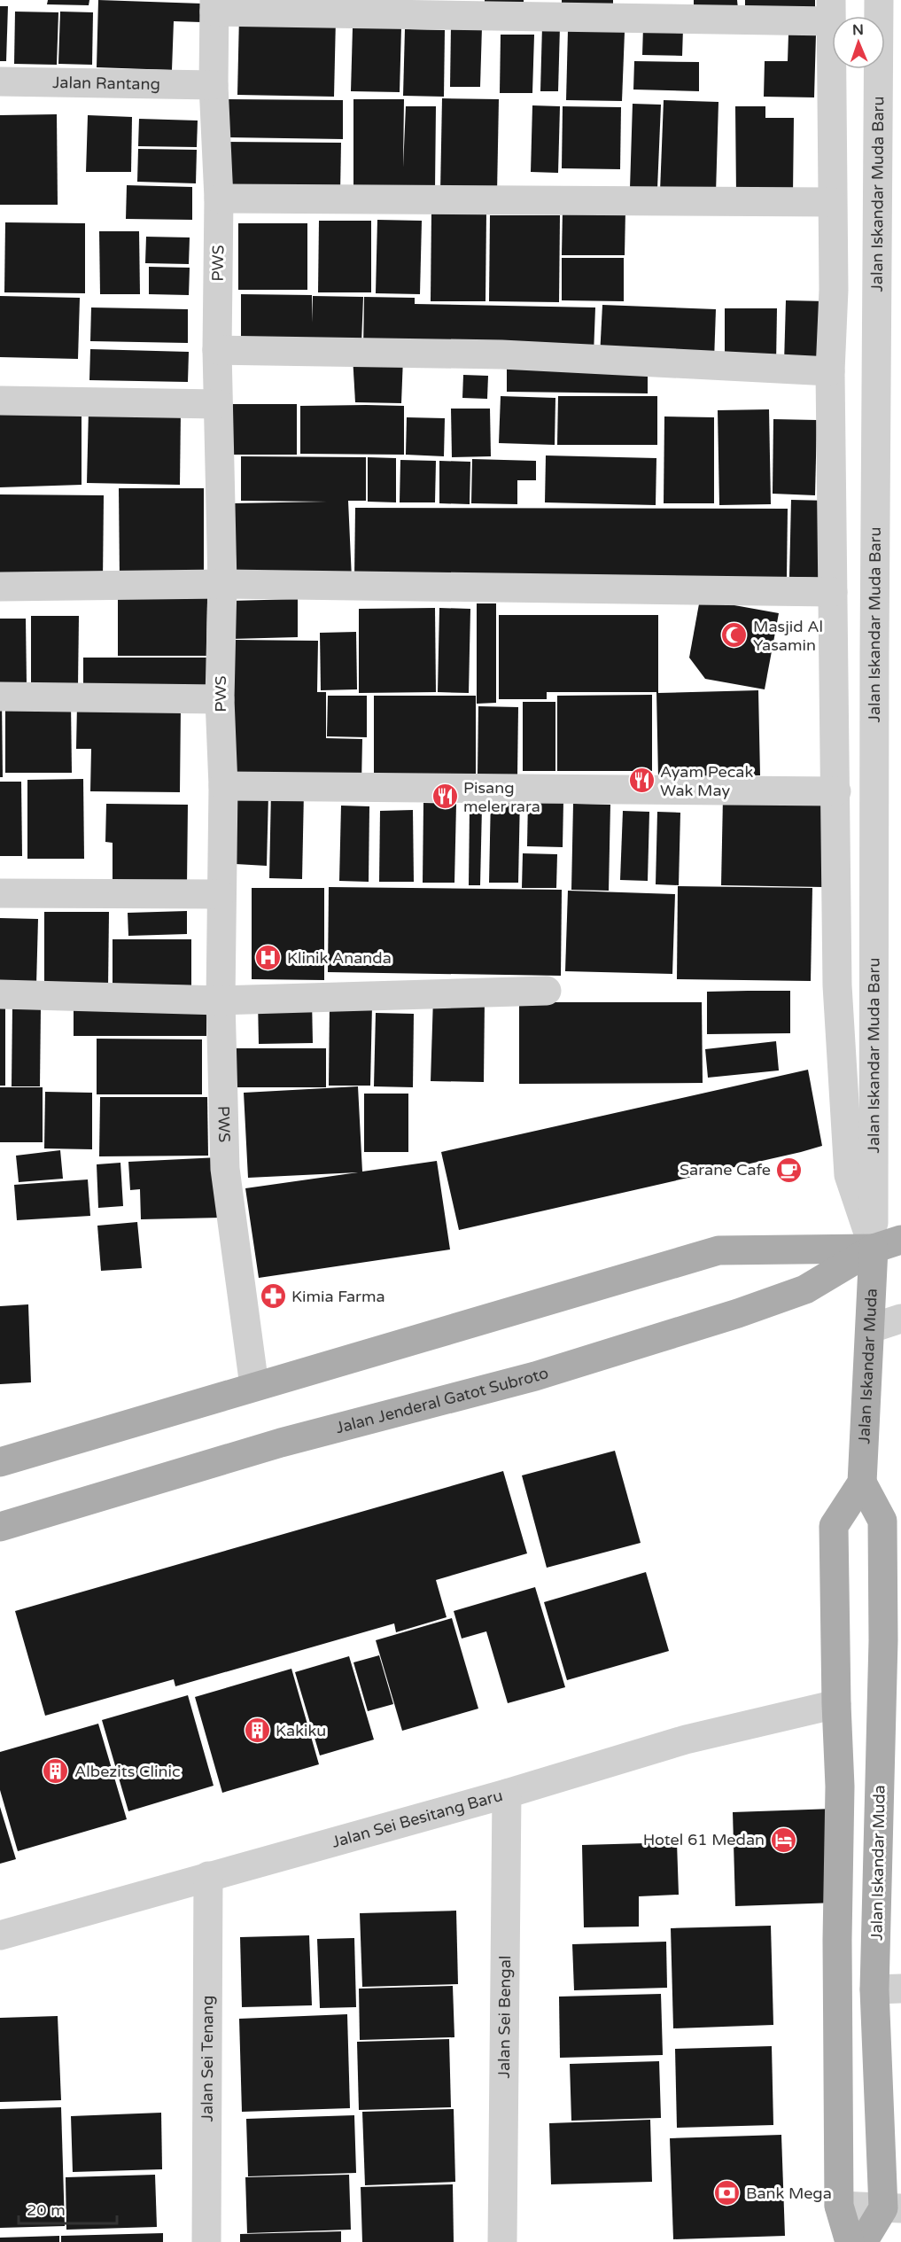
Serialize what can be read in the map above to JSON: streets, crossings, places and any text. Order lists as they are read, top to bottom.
{
  "streets": {
    "main road": ["Jalan Iskandar Muda", "Jalan Jenderal Gatot Subroto"],
    "street": [
      "Jalan Rantang",
      "Jalan Iskandar Muda Baru",
      "PWS",
      "Jalan Sei Besitang Baru",
      "Jalan Sei Bengal",
      "Jalan Sei Tenang"
    ]
  },
  "crossings": [
    ["Jalan Rantang", "PWS"],
    ["Jalan Iskandar Muda Baru", "Jalan Iskandar Muda"],
    ["Jalan Iskandar Muda Baru", "Jalan Jenderal Gatot Subroto"],
    ["PWS", "Jalan Jenderal Gatot Subroto"],
    ["Jalan Iskandar Muda", "Jalan Jenderal Gatot Subroto"],
    ["Jalan Iskandar Muda", "Jalan Sei Besitang Baru"],
    ["Jalan Sei Besitang Baru", "Jalan Sei Bengal"],
    ["Jalan Sei Besitang Baru", "Jalan Sei Tenang"]
  ],
  "places": {
    "mosque": ["Masjid Al Yasamin"],
    "restaurant": ["Ayam Pecak Wak May", "Pisang meler rara"],
    "hospital": ["Klinik Ananda"],
    "cafe": ["Sarane Cafe"],
    "pharmacy": ["Kimia Farma"],
    "building": ["Kakiku", "Albezits Clinic"],
    "hotel": ["Hotel 61 Medan"],
    "bank": ["Bank Mega"]
  },
  "scale_bar": "20 m",
  "north": "top"
}
